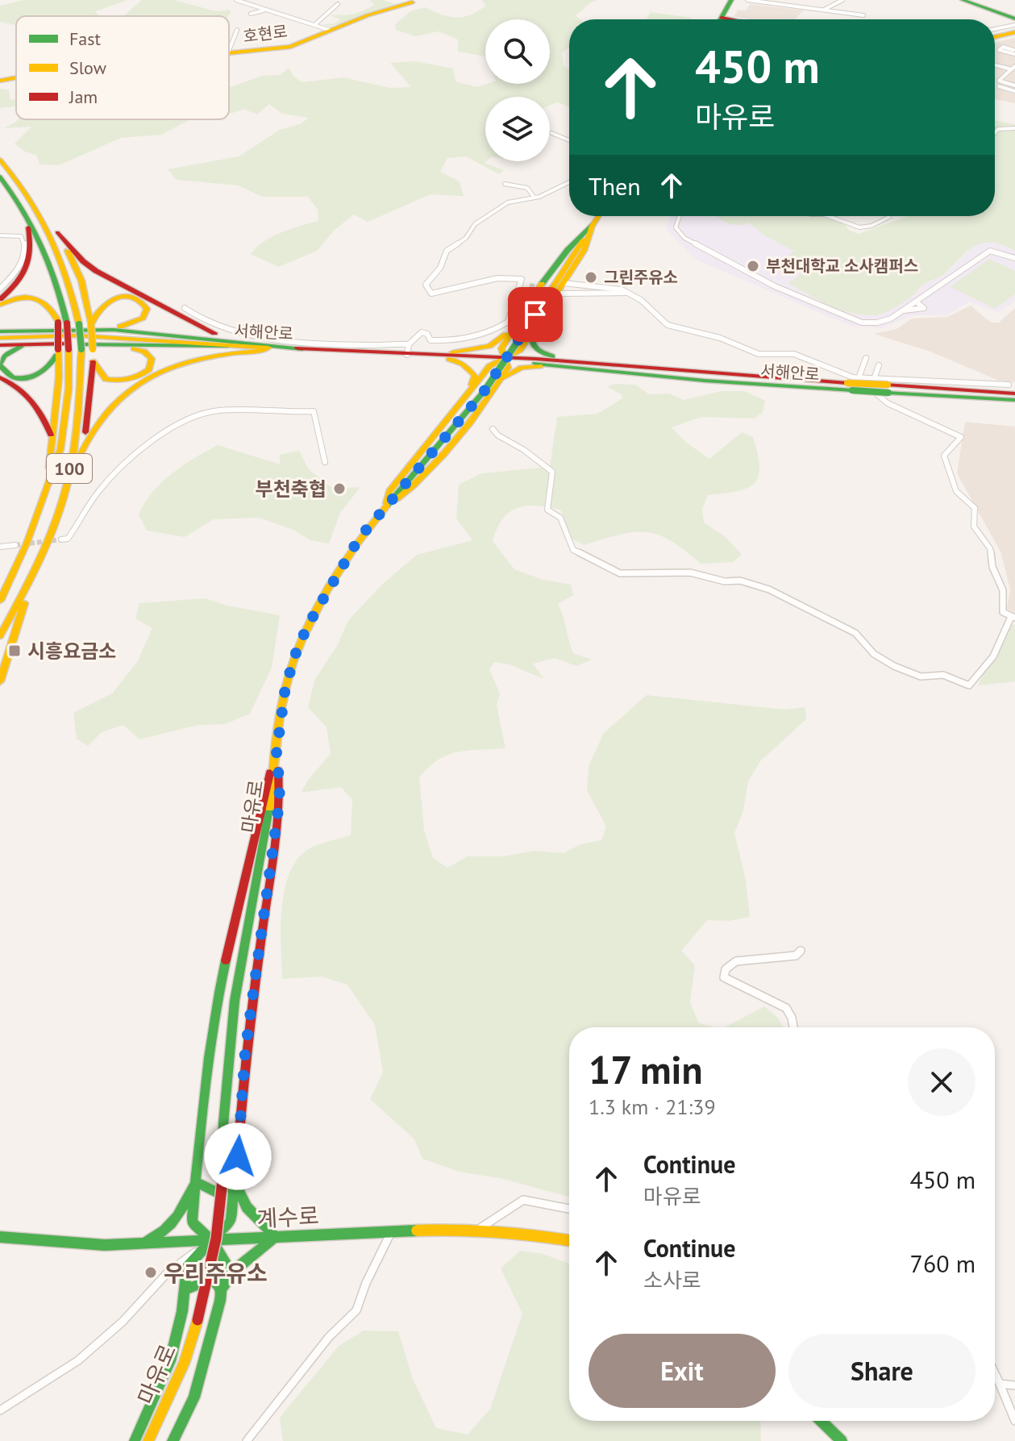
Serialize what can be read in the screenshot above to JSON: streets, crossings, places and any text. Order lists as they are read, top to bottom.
{
  "streets": {
    "main road": [
      "호현로",
      "서해안로",
      "100",
      "마유로",
      "계수로"
    ]
  },
  "crossings": [
    ["서해안로", "마유로"]
  ],
  "places": {
    "other": [
      "부천대학교 소사캠퍼스",
      "그린주유소",
      "부천축협",
      "우리주유소"
    ],
    "transit": ["시흥요금소"]
  },
  "legend": ["Fast", "Slow", "Jam"],
  "page": {
    "turn": ["450 m", "마유로"],
    "then": "Then",
    "heading": ["17 min", "1.3 km · 21:39"],
    "list": [
      {
        "name": "Continue",
        "note": "마유로",
        "value": "450 m"
      },
      {
        "name": "Continue",
        "note": "소사로",
        "value": "760 m"
      }
    ],
    "buttons": ["Exit", "Share"]
  }
}
